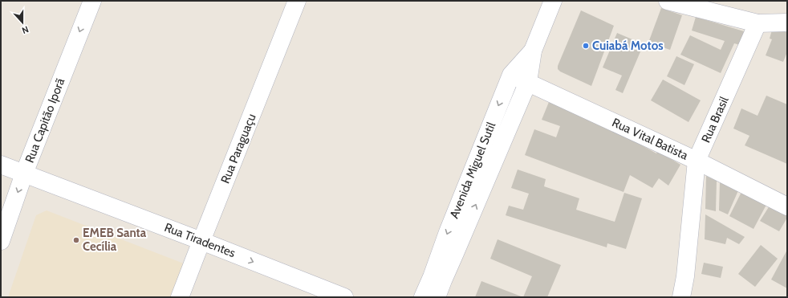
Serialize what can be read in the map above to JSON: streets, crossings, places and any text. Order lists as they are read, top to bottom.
{
  "streets": {
    "street": [
      "Rua Brasil",
      "Rua Capitão Iporã",
      "Rua Vital Batista",
      "Rua Paraguaçu",
      "Avenida Miguel Sutil",
      "Rua Tiradentes"
    ]
  },
  "crossings": [
    ["Rua Brasil", "Rua Vital Batista"],
    ["Rua Capitão Iporã", "Rua Tiradentes"],
    ["Rua Vital Batista", "Avenida Miguel Sutil"],
    ["Rua Paraguaçu", "Rua Tiradentes"]
  ],
  "one_way": ["Rua Capitão Iporã", "Rua Tiradentes"],
  "places": ["Cuiabá Motos", "EMEB Santa Cecília"],
  "north": "bottom"
}
